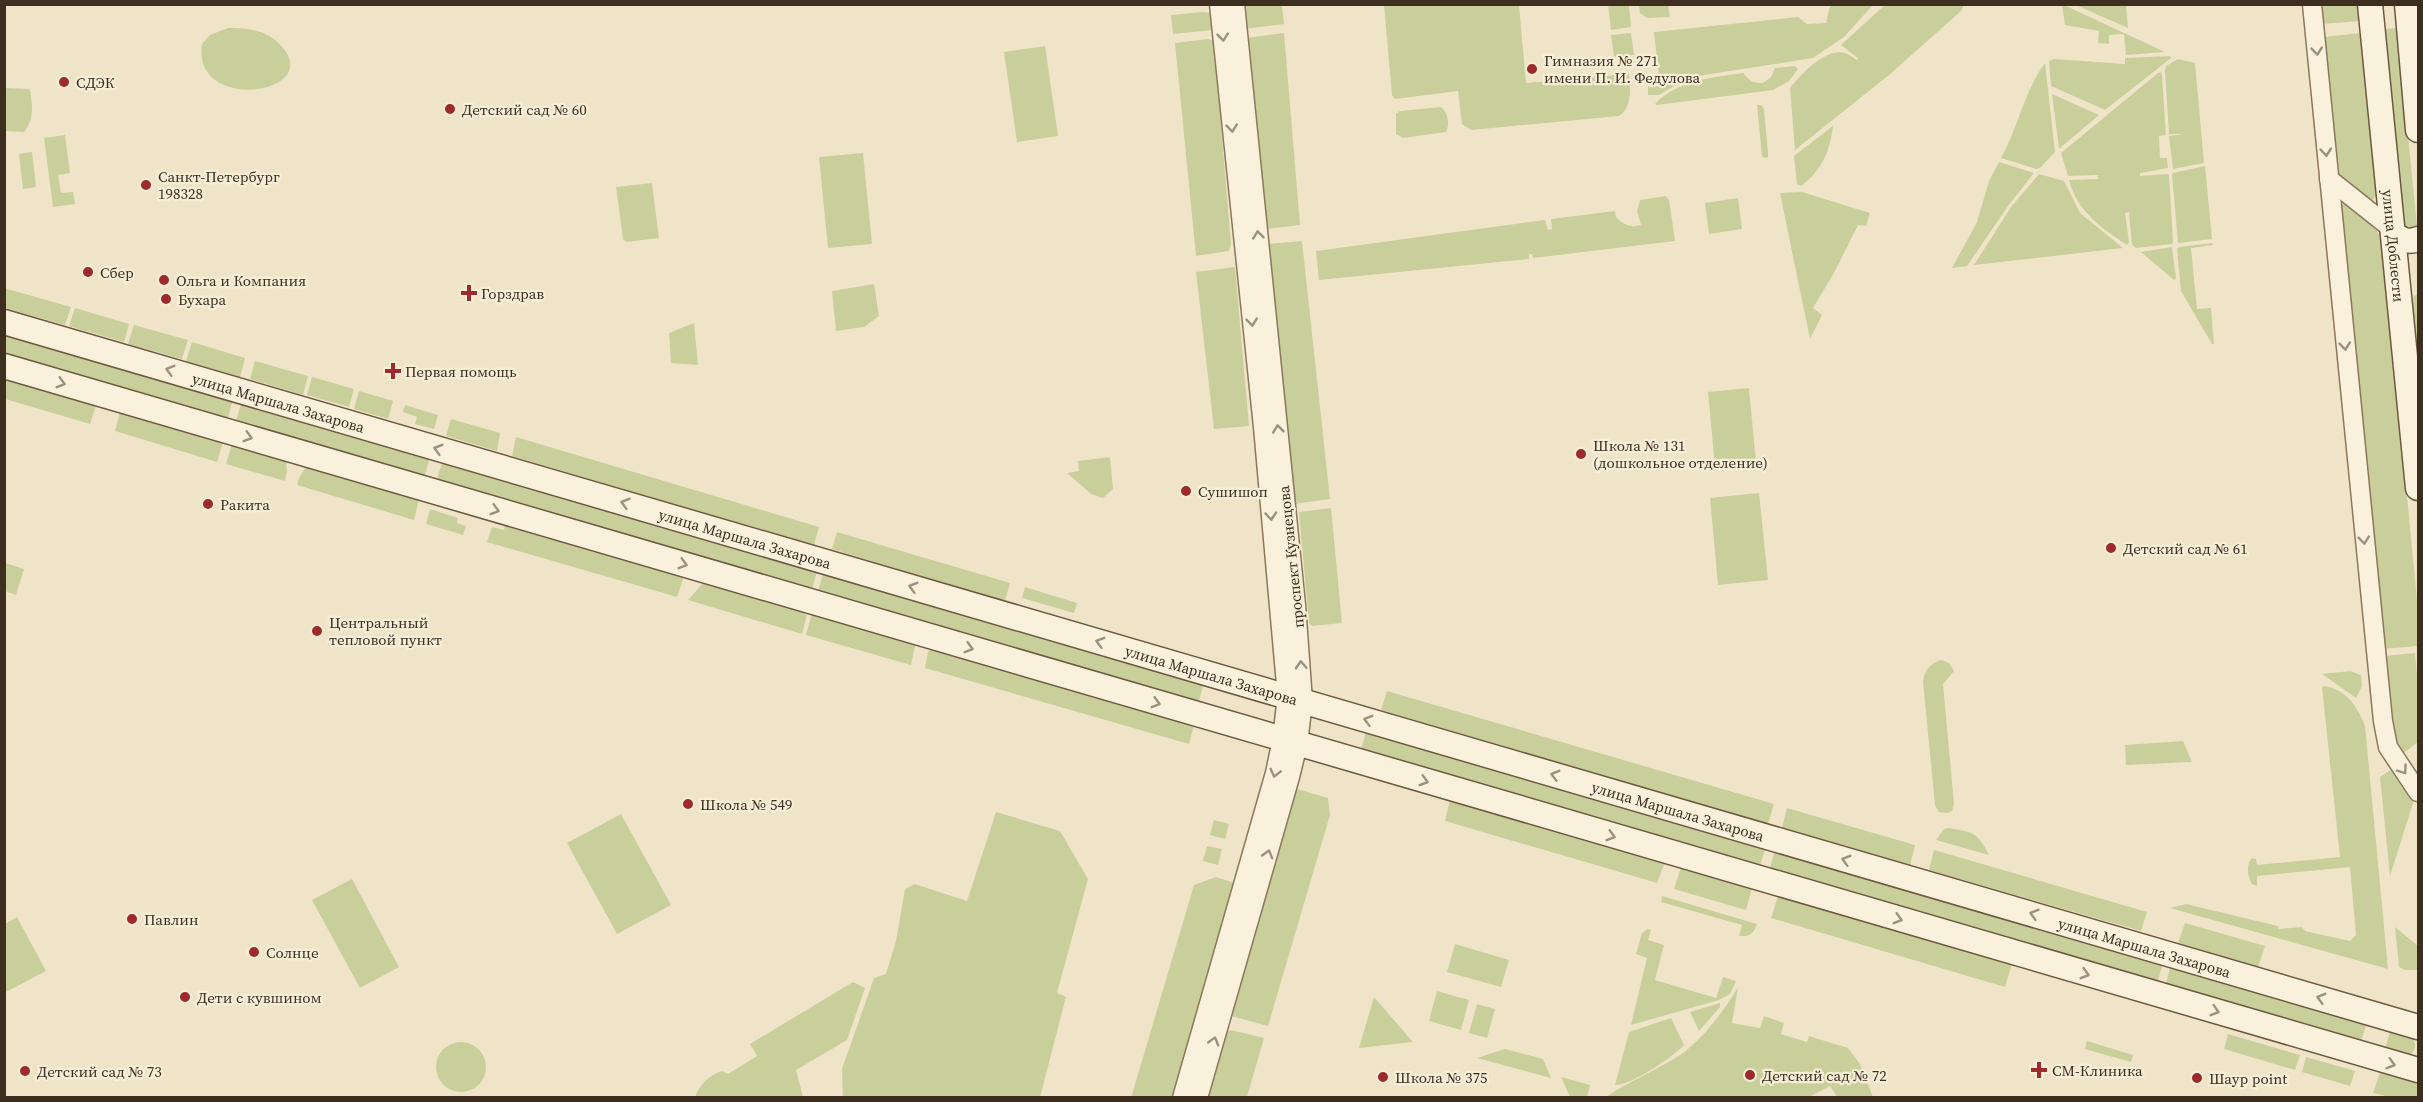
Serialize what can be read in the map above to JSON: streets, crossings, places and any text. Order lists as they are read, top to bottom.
{
  "streets": {
    "street": ["улица Доблести", "улица Маршала Захарова", "проспект Кузнецова"]
  },
  "crossings": [
    ["улица Маршала Захарова", "проспект Кузнецова"]
  ],
  "places": {
    "other": [
      "Гимназия № 271 имени П. И. Федулова",
      "СДЭК",
      "Детский сад № 60",
      "Санкт-Петербург 198328",
      "Сбер",
      "Ольга и Компания",
      "Бухара",
      "Школа № 131 (дошкольное отделение)",
      "Сушишоп",
      "Ракита",
      "Детский сад № 61",
      "Центральный тепловой пункт",
      "Школа № 549",
      "Павлин",
      "Солнце",
      "Дети с кувшином",
      "Детский сад № 73",
      "Детский сад № 72",
      "Школа № 375",
      "Шаур point"
    ],
    "health": ["Горздрав", "Первая помощь", "СМ-Клиника"]
  }
}
